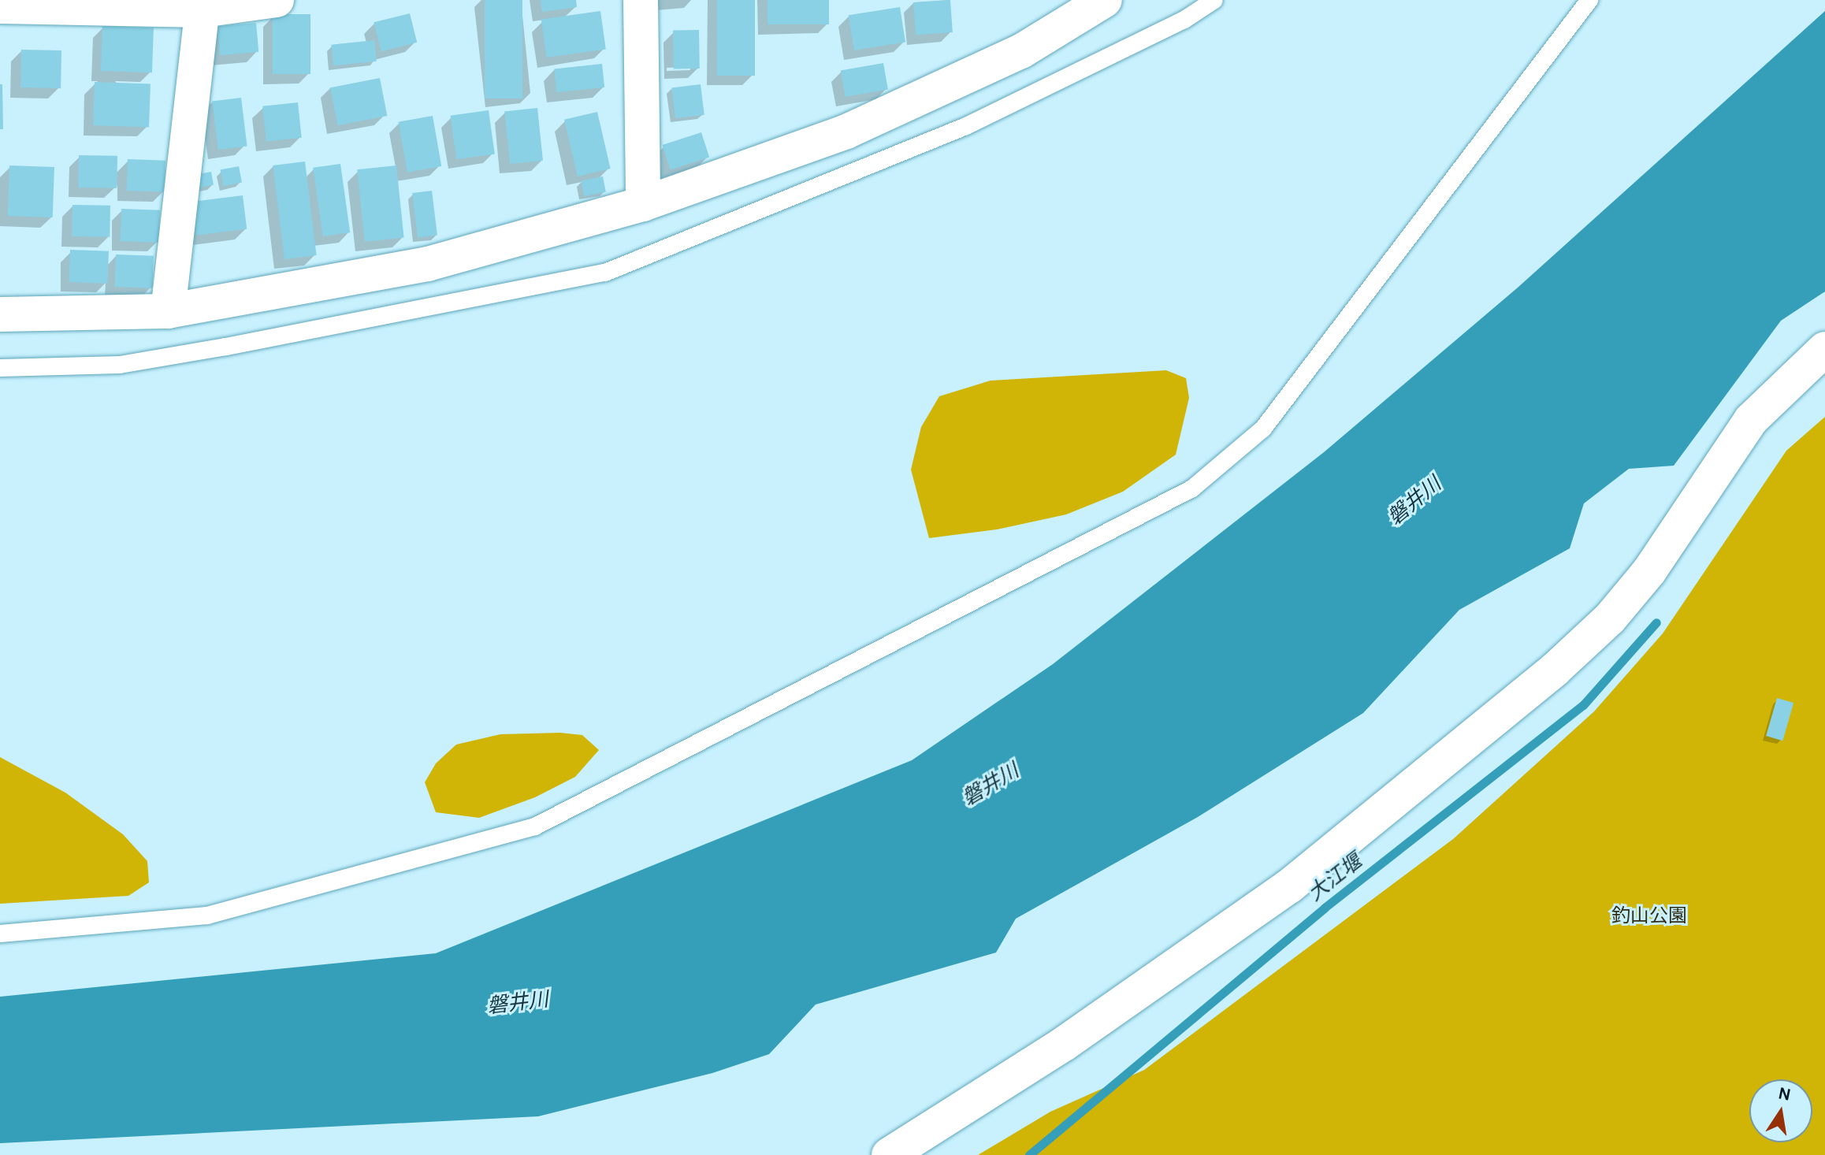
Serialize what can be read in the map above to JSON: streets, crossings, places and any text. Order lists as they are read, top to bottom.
{
  "water": ["磐井川", "大江堰"],
  "parks": ["釣山公園"],
  "north": "top"
}
